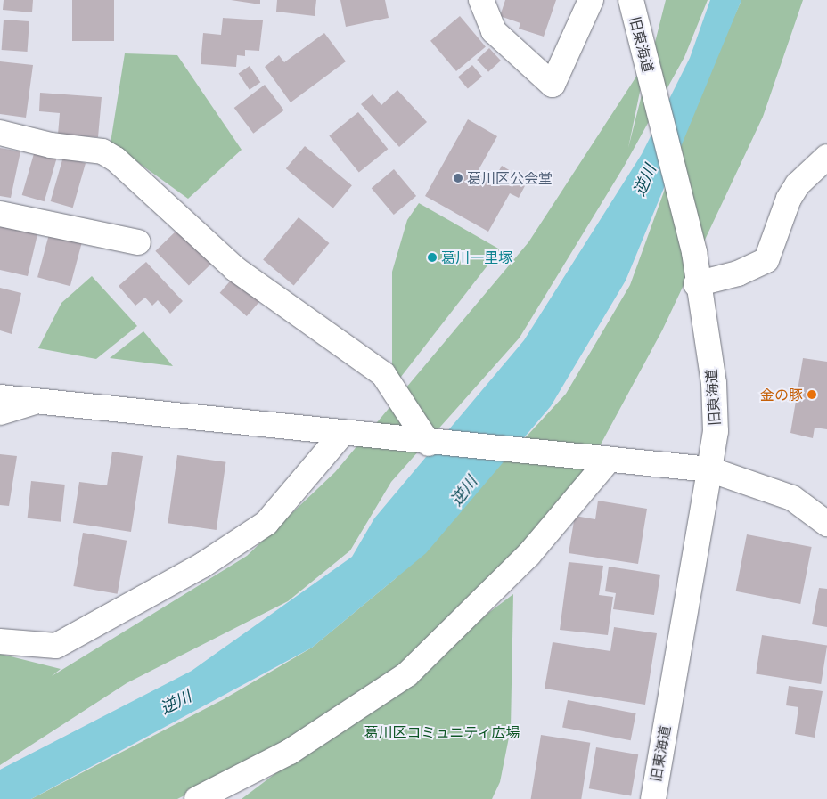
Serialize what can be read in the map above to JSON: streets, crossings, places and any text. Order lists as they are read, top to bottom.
{
  "streets": {
    "street": ["旧東海道"]
  },
  "water": ["逆川"],
  "parks": ["葛川区コミュニティ広場"],
  "places": ["葛川区公会堂", "葛川一里塚", "金の豚"]
}
